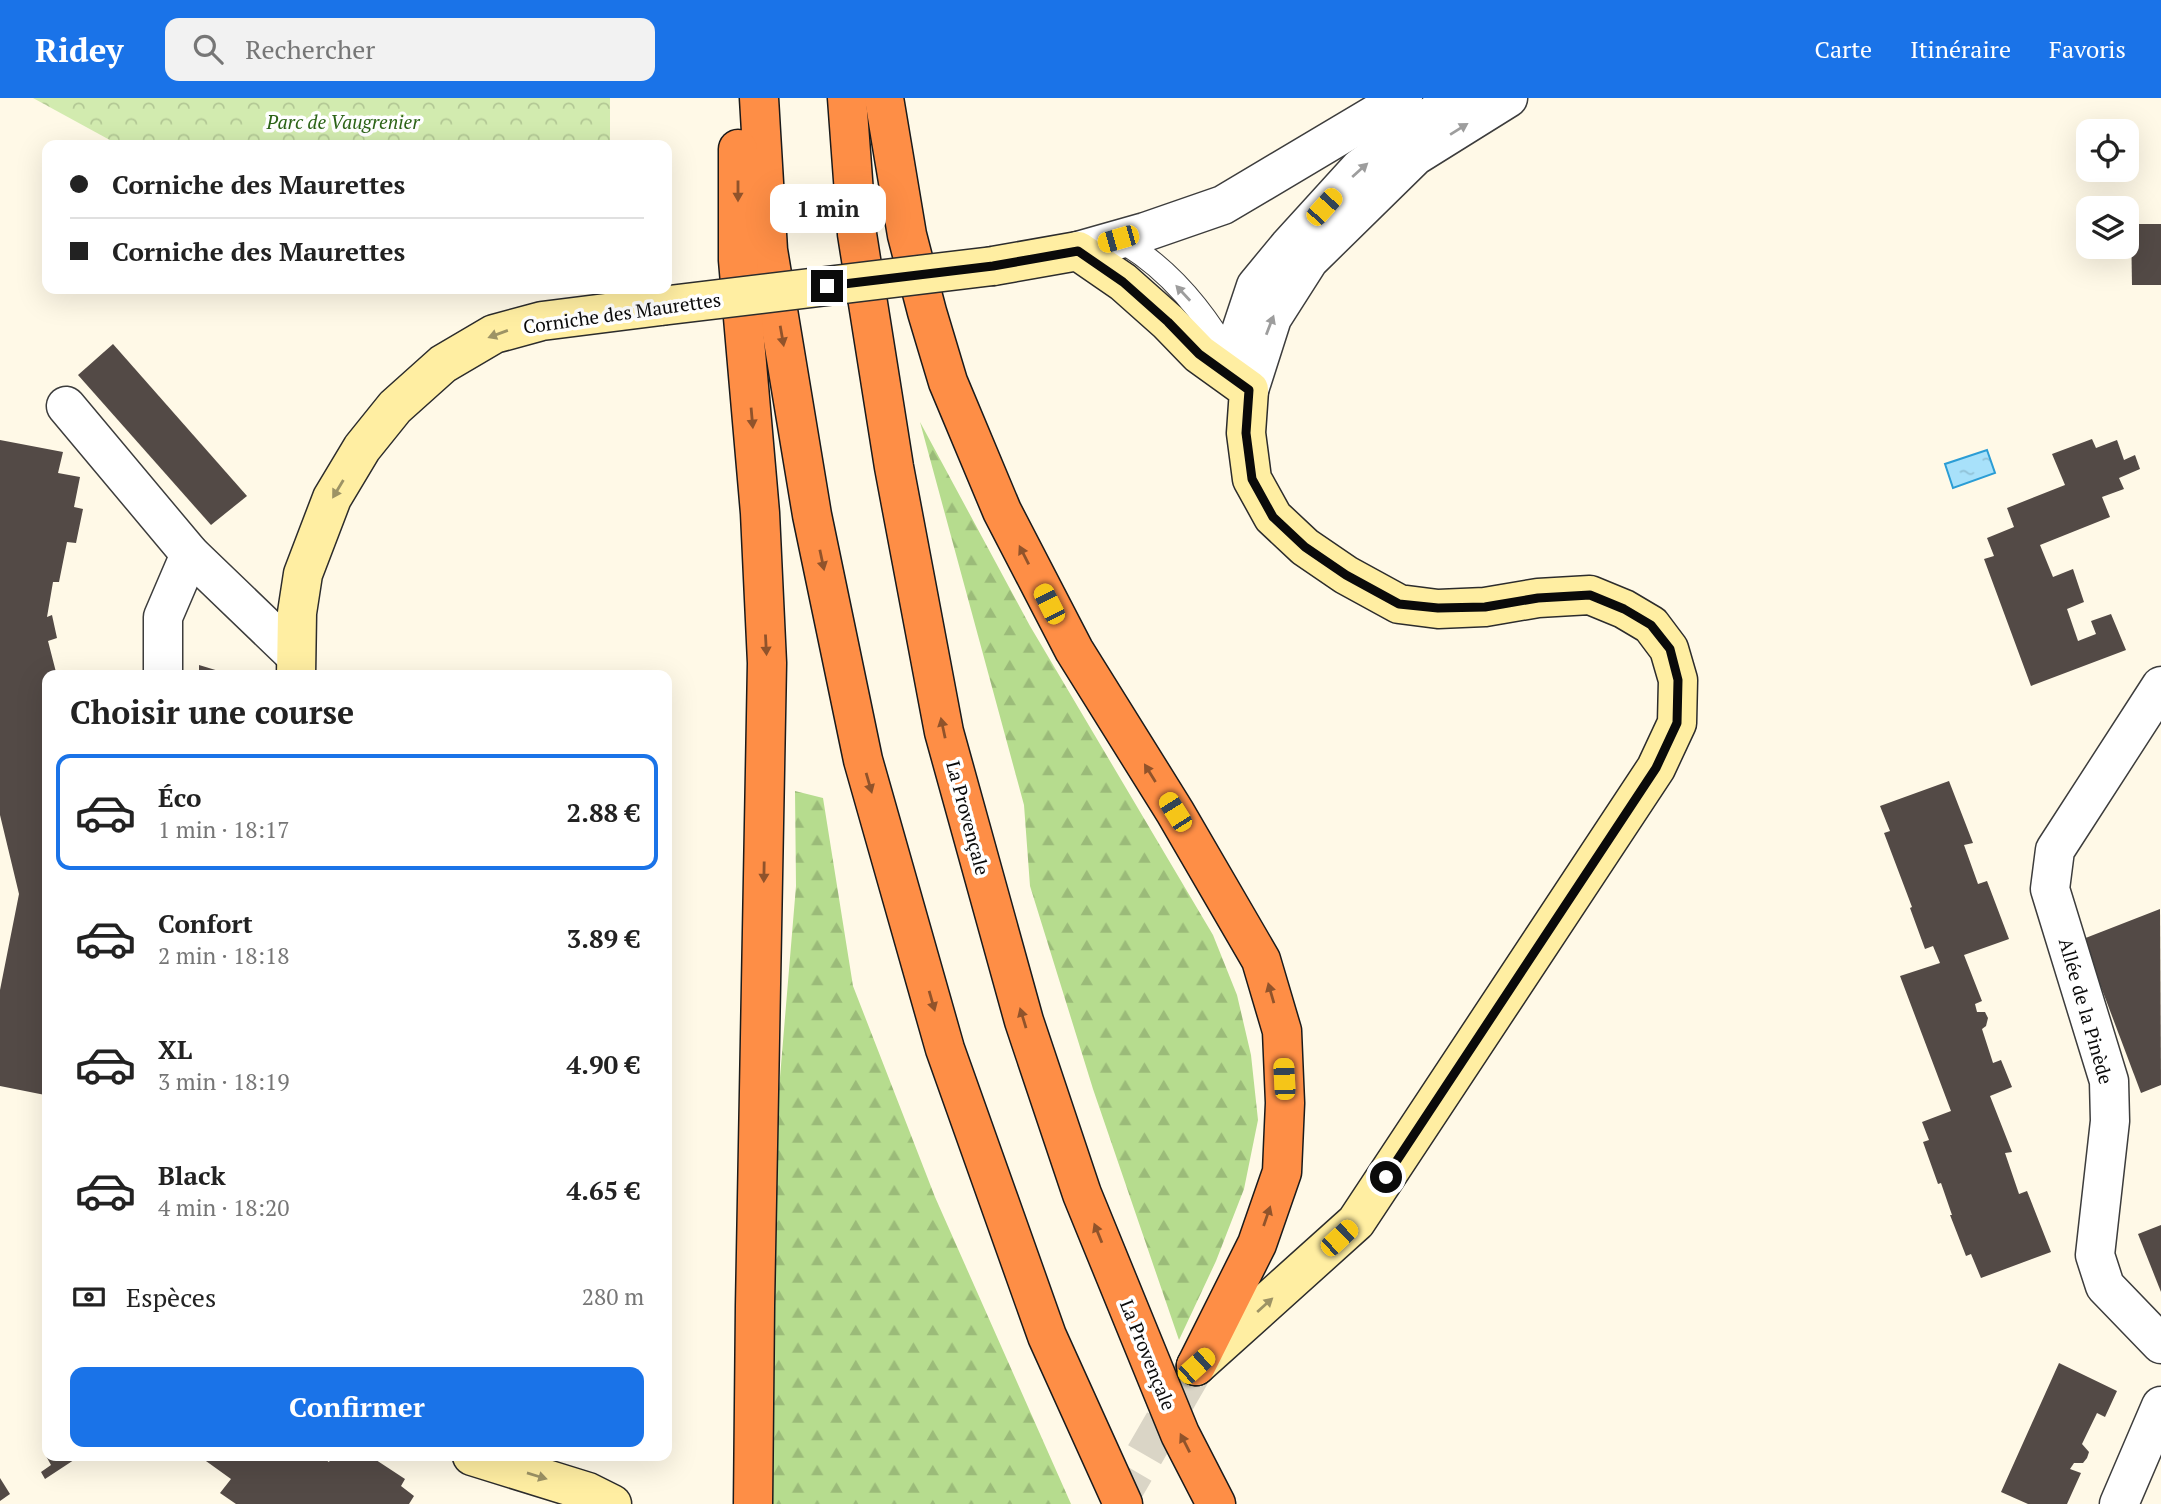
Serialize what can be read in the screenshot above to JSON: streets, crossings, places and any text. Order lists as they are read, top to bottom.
{
  "streets": {
    "highway": ["La Provençale"],
    "street": ["Corniche des Maurettes", "Allée de la Pinède"]
  },
  "one_way": ["Corniche des Maurettes"],
  "parks": ["Parc de Vaugrenier"],
  "page": {
    "header": "Ridey",
    "search": "Rechercher",
    "nav": ["Carte", "Itinéraire", "Favoris"],
    "banner": ["Corniche des Maurettes", "Corniche des Maurettes"],
    "bubble": "1 min",
    "heading": "Choisir une course",
    "list": [
      {
        "name": "Éco",
        "note": "1 min · 18:17",
        "value": "2.88 €"
      },
      {
        "name": "Confort",
        "note": "2 min · 18:18",
        "value": "3.89 €"
      },
      {
        "name": "XL",
        "note": "3 min · 18:19",
        "value": "4.90 €"
      },
      {
        "name": "Black",
        "note": "4 min · 18:20",
        "value": "4.65 €"
      }
    ],
    "pay": ["Espèces", "280 m"],
    "buttons": "Confirmer"
  }
}
